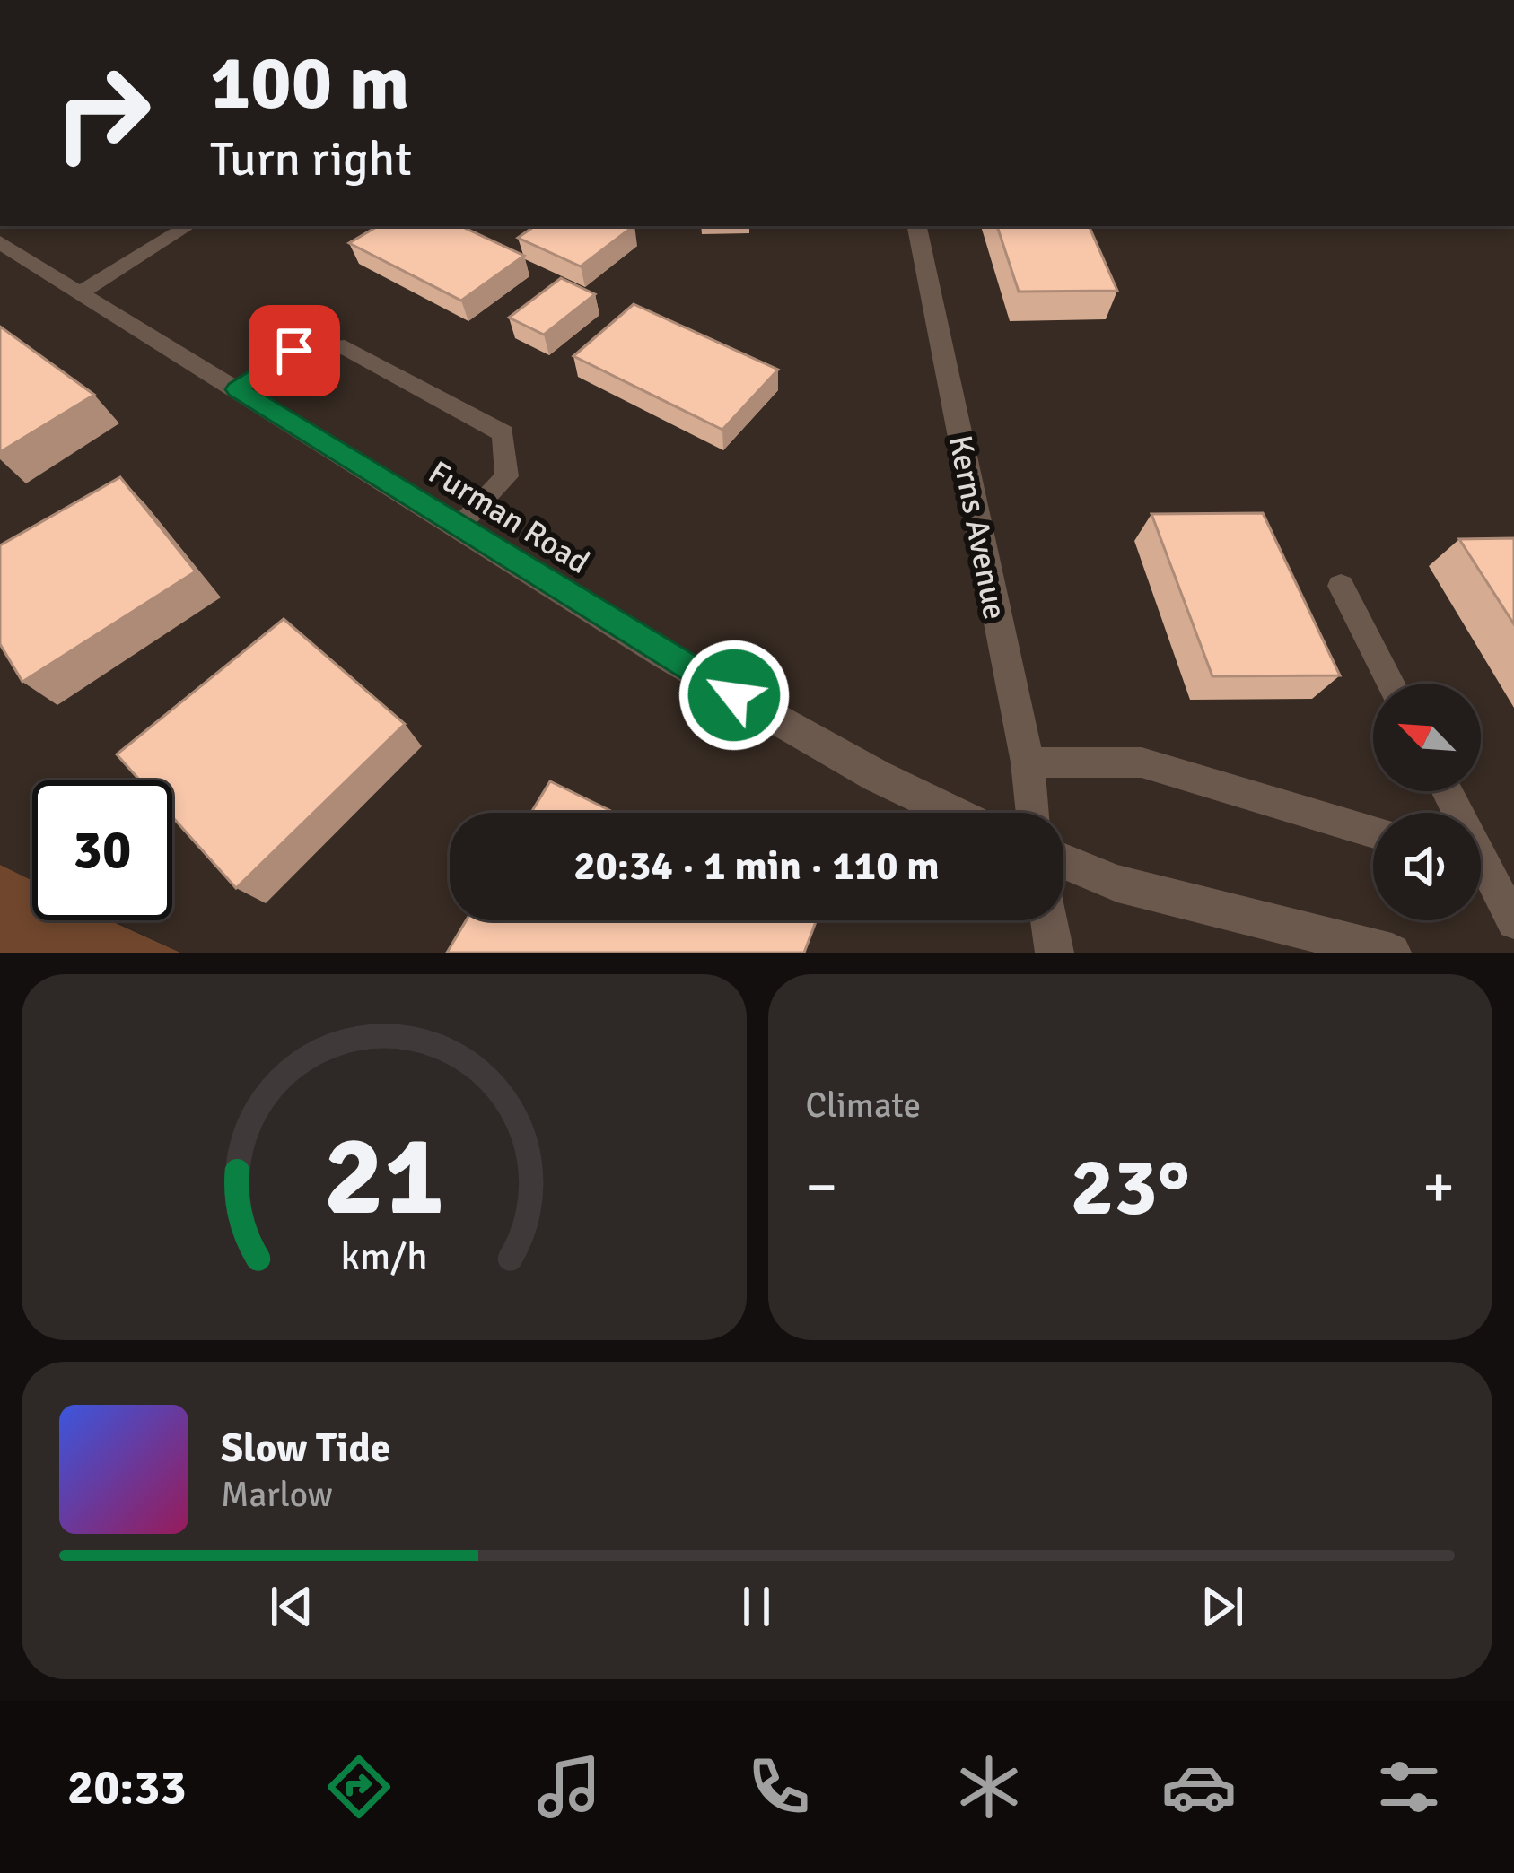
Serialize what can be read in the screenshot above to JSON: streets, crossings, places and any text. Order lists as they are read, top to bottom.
{
  "streets": {
    "street": ["Furman Road", "Kerns Avenue"]
  },
  "north": "top left",
  "page": {
    "turn": ["100 m", "Turn right"],
    "limit": "30",
    "trip": "20:34 · 1 min · 110 m",
    "tile": "Climate",
    "heat": ["−", "23°", "+"],
    "song": ["Slow Tide", "Marlow"],
    "tabs": "20:33",
    "gauge": ["21", "km/h"]
  }
}
